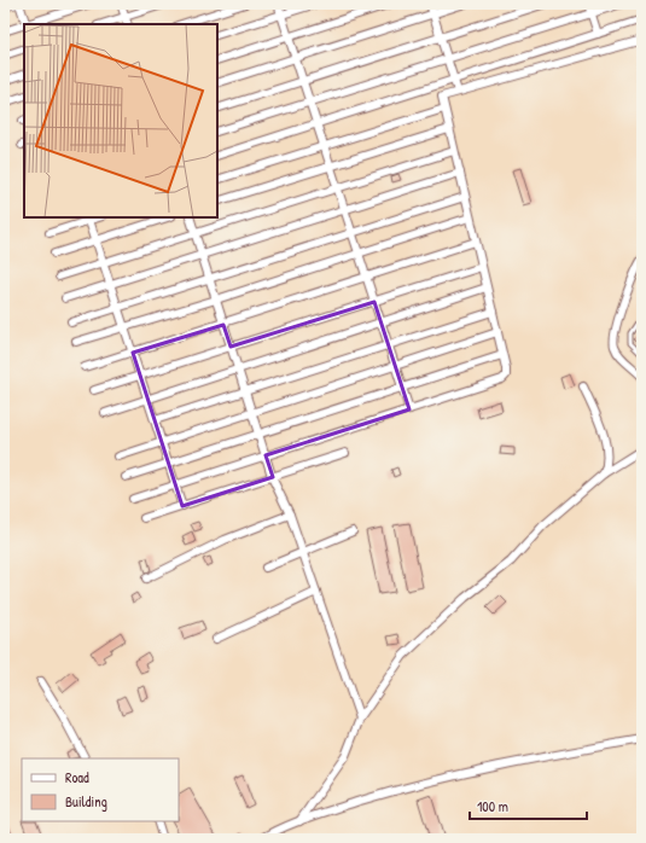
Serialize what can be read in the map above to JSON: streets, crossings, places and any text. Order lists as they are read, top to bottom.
{
  "legend": ["Road", "Building"],
  "scale_bar": "100 m"
}
